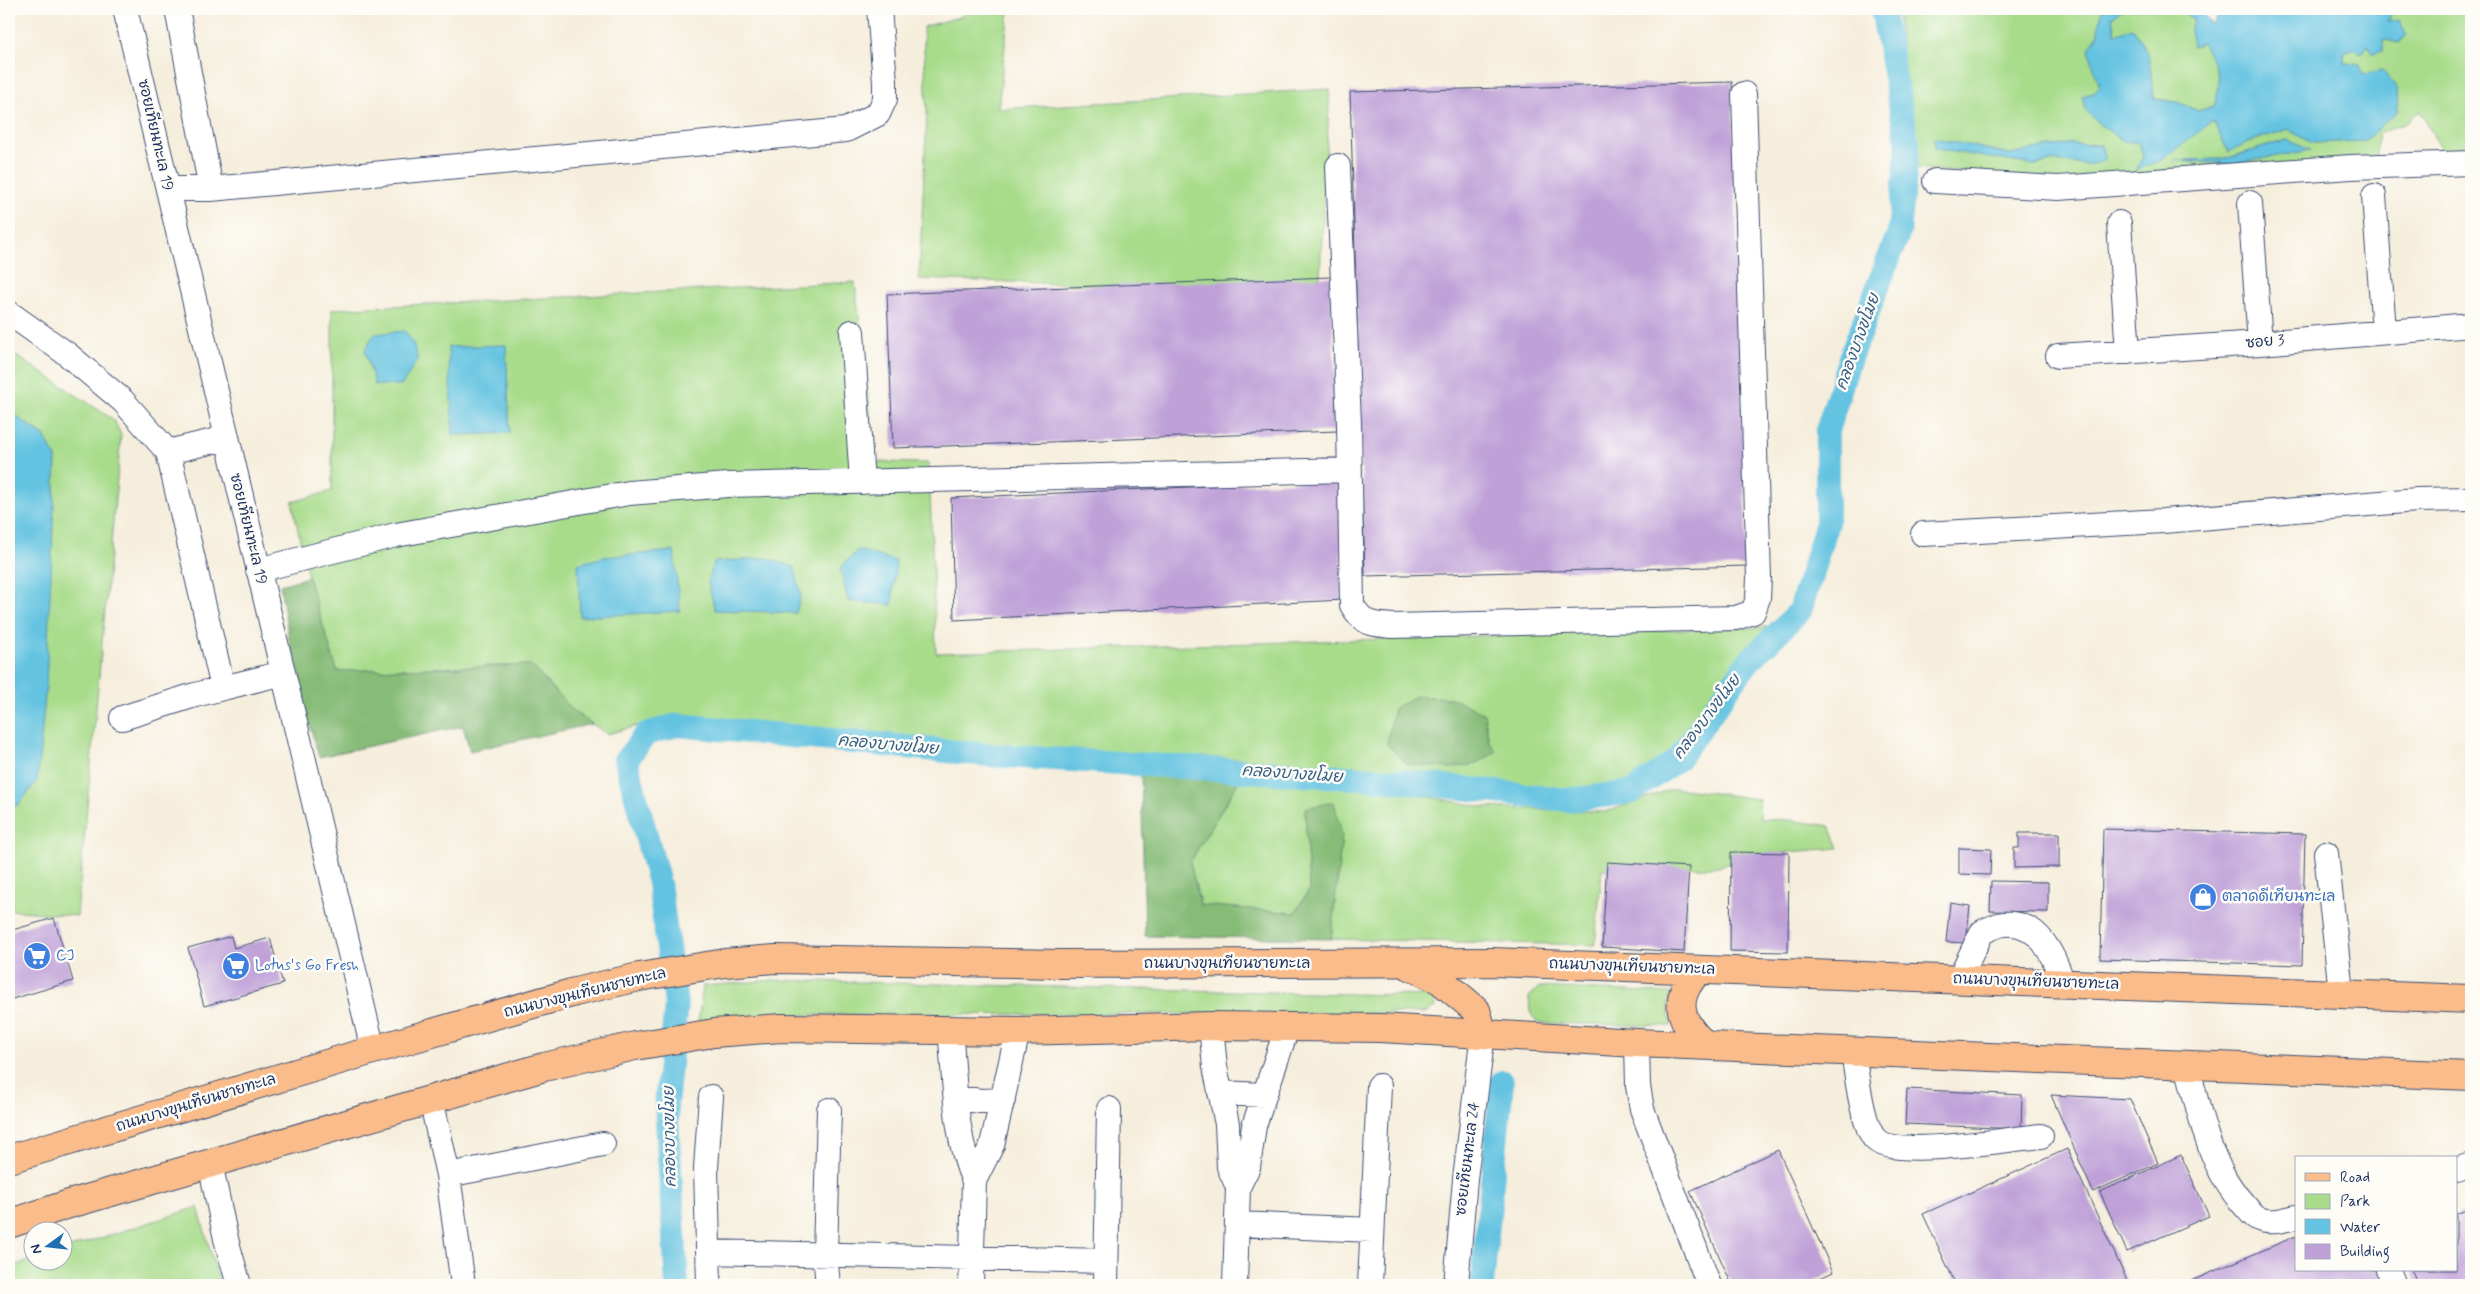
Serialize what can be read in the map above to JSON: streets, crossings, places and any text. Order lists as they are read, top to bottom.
{
  "streets": {
    "main road": ["ถนนบางขุนเทียนชายทะเล"],
    "street": ["ซอยเทียนทะเล 19", "ซอย 3", "ซอยเทียนทะเล 24"]
  },
  "crossings": [
    ["ซอยเทียนทะเล 19", "ถนนบางขุนเทียนชายทะเล"]
  ],
  "water": ["คลองบางขโมย"],
  "places": {
    "shop": ["ตลาดดีเทียนทะเล"],
    "supermarket": ["CJ", "Lotus's Go Fresh"]
  },
  "legend": [
    "Road",
    "Park",
    "Water",
    "Building"
  ],
  "north": "left"
}
